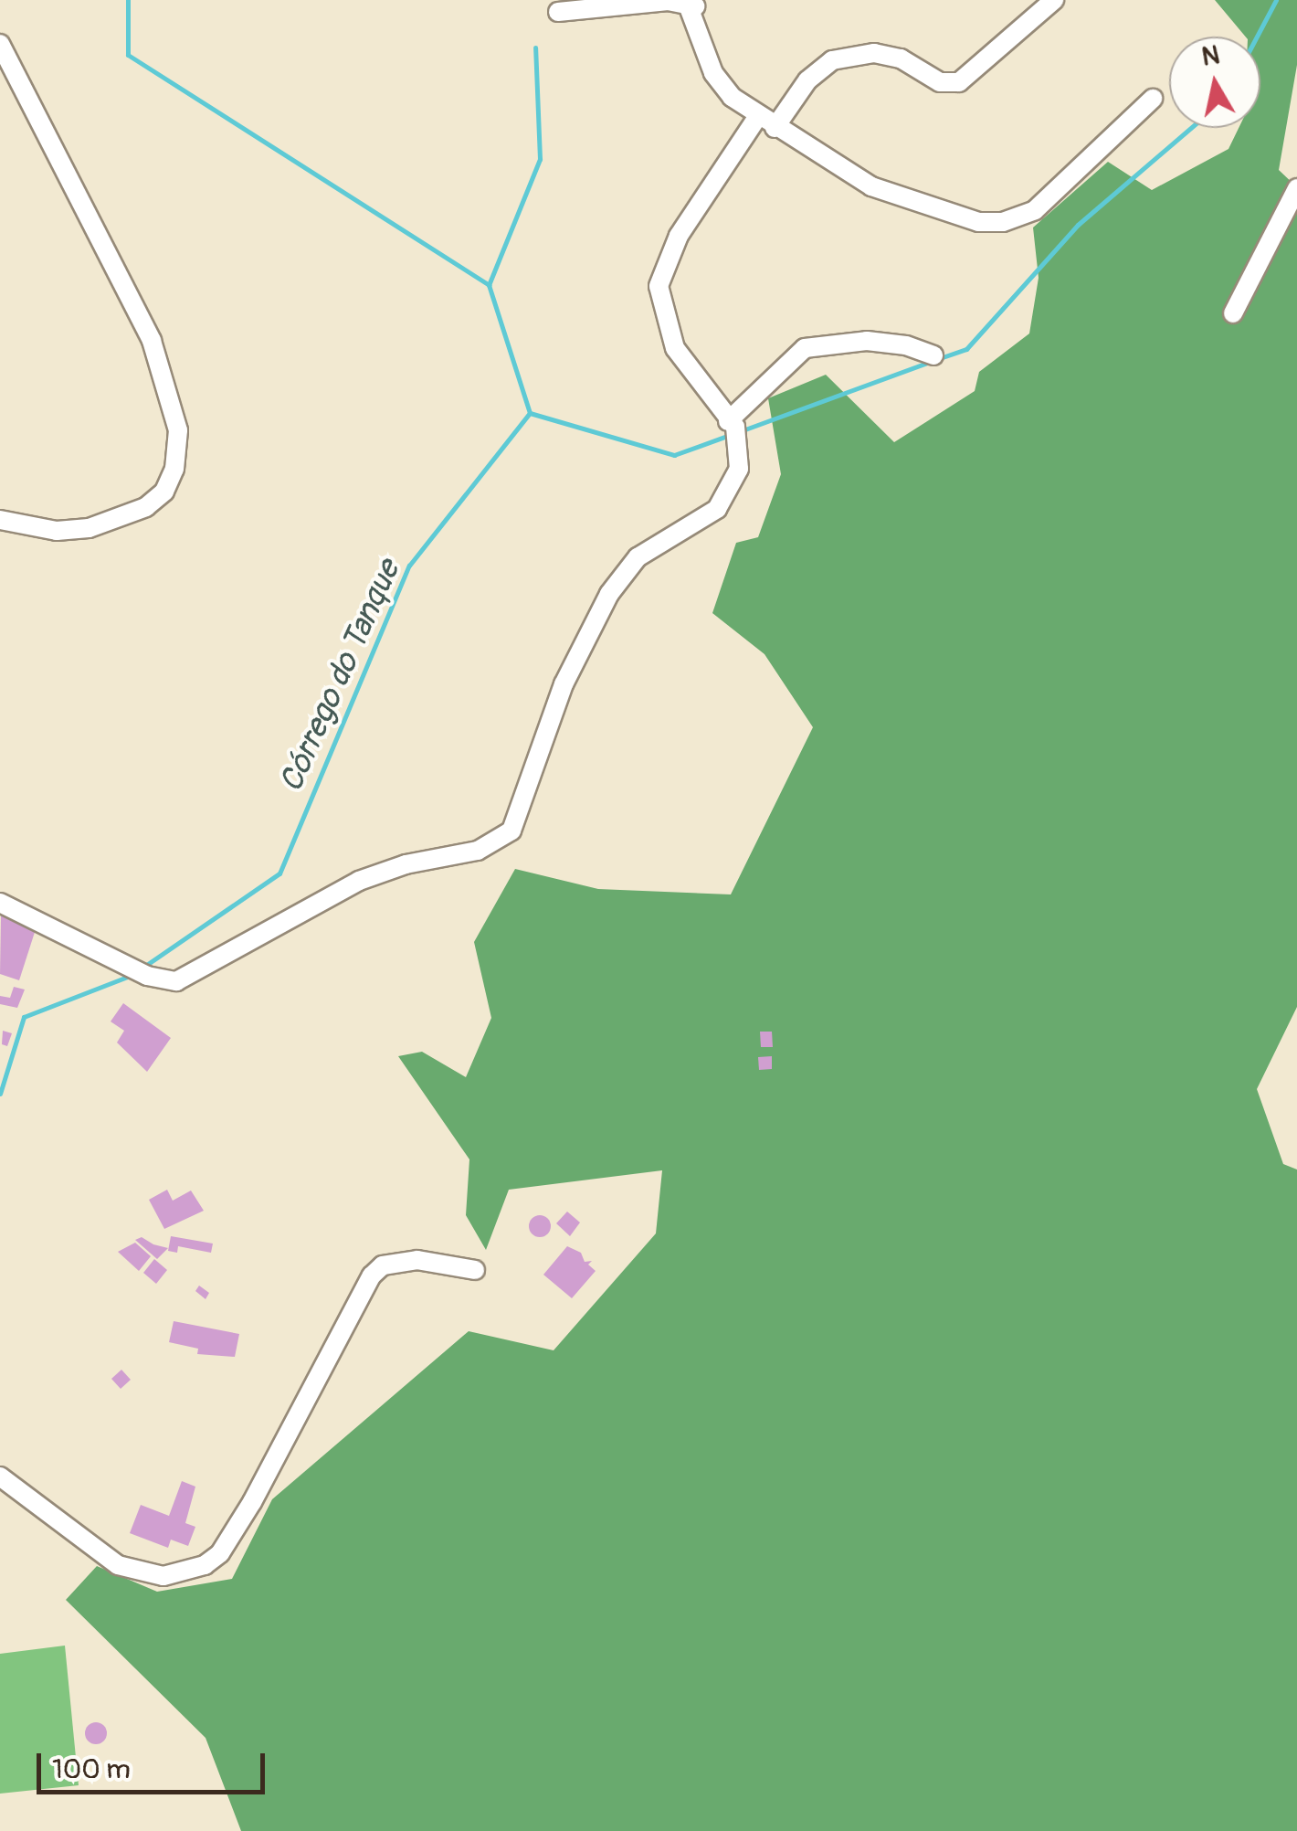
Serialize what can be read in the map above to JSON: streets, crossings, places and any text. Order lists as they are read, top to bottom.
{
  "water": ["Córrego do Tanque"],
  "scale_bar": "100 m",
  "north": "top"
}
